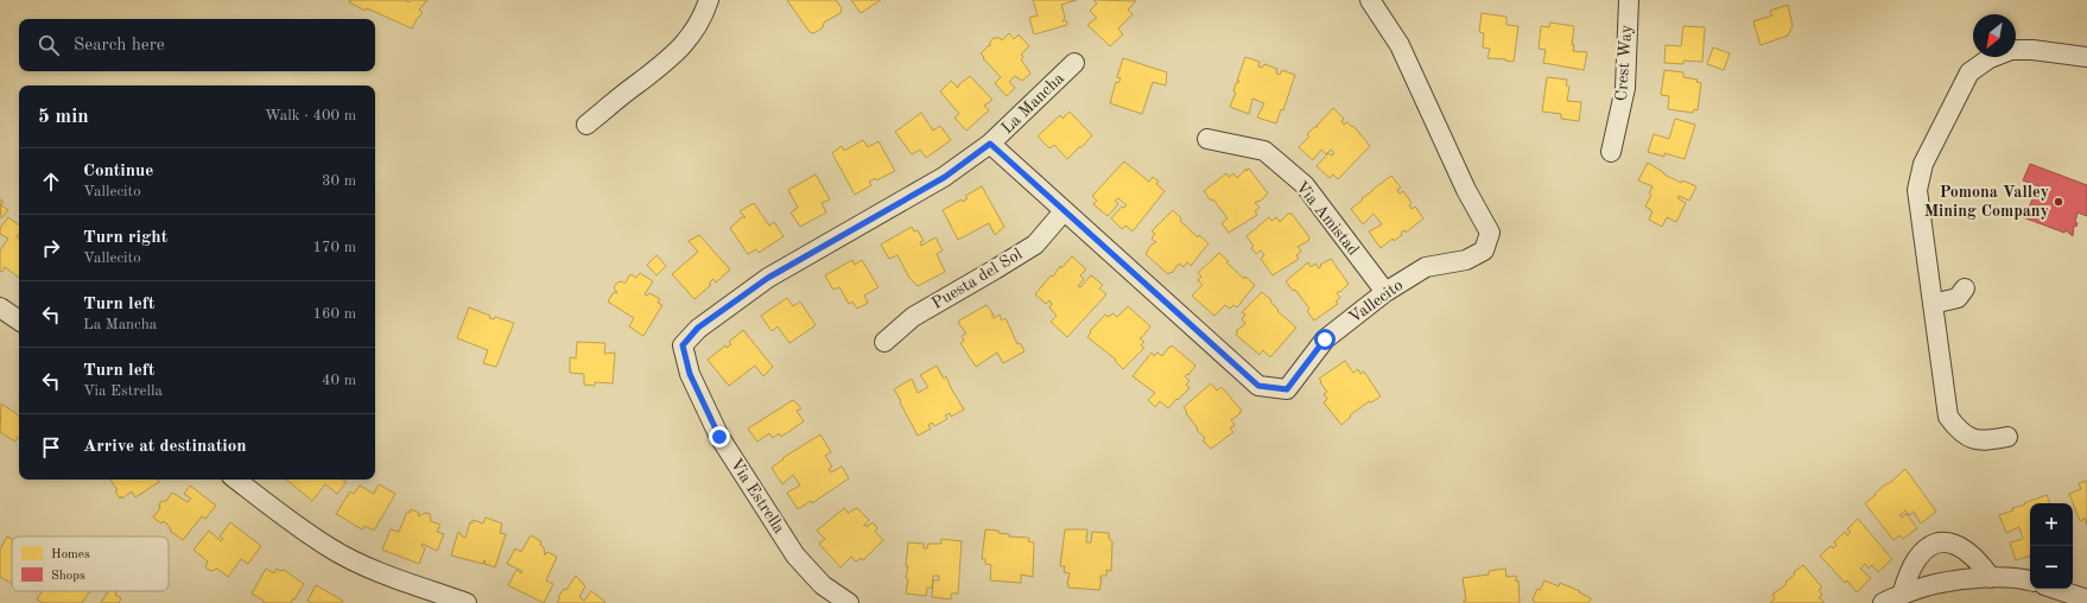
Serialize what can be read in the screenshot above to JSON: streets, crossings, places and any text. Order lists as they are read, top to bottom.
{
  "streets": {
    "street": [
      "Crest Way",
      "La Mancha",
      "Via Amistad",
      "Puesta del Sol",
      "Vallecito",
      "Via Estrella"
    ]
  },
  "crossings": [
    ["La Mancha", "Vallecito"],
    ["La Mancha", "Via Estrella"],
    ["Via Amistad", "Vallecito"],
    ["Puesta del Sol", "Vallecito"]
  ],
  "places": ["Pomona Valley Mining Company"],
  "legend": ["Homes", "Shops"],
  "north": "bottom left",
  "page": {
    "search": "Search here",
    "heading": ["5 min", "Walk · 400 m"],
    "list": [
      ["Continue", "Vallecito", "30 m"],
      ["Turn right", "Vallecito", "170 m"],
      ["Turn left", "La Mancha", "160 m"],
      ["Turn left", "Via Estrella", "40 m"],
      "Arrive at destination"
    ],
    "map_buttons": ["+", "−"]
  }
}
